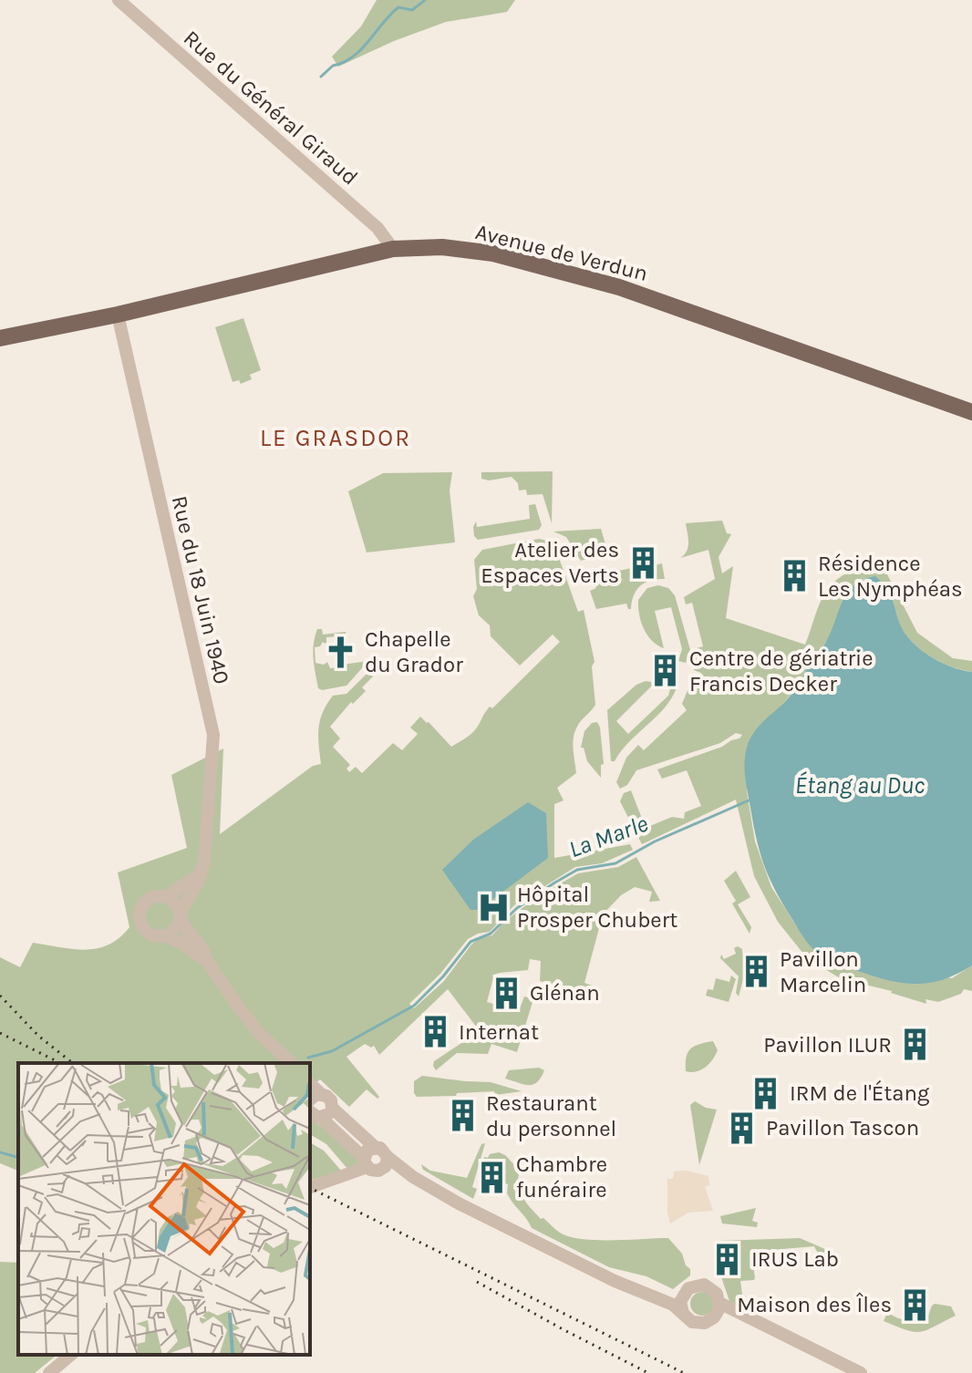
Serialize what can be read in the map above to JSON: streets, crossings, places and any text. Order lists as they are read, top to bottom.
{
  "streets": {
    "main road": ["Avenue de Verdun"],
    "street": ["Rue du Général Giraud", "Rue du 18 Juin 1940"]
  },
  "crossings": [
    ["Rue du Général Giraud", "Avenue de Verdun"],
    ["Avenue de Verdun", "Rue du 18 Juin 1940"]
  ],
  "districts": ["LE GRASDOR"],
  "water": ["Étang au Duc", "La Marle"],
  "places": {
    "building": [
      "Atelier des Espaces Verts",
      "Résidence Les Nymphéas",
      "Centre de gériatrie Francis Decker",
      "Pavillon Marcelin",
      "Glénan",
      "Internat",
      "Pavillon ILUR",
      "IRM de l'Étang",
      "Restaurant du personnel",
      "Pavillon Tascon",
      "Chambre funéraire",
      "IRUS Lab",
      "Maison des Îles"
    ],
    "church": ["Chapelle du Grador"],
    "hospital": ["Hôpital Prosper Chubert"]
  }
}
